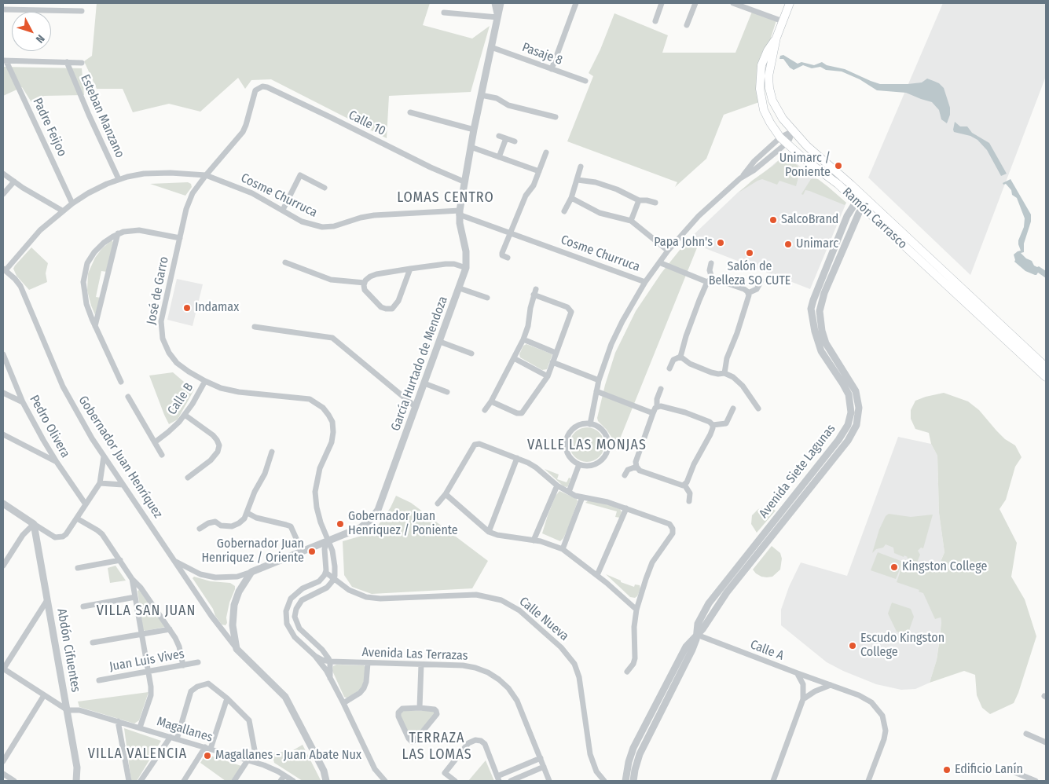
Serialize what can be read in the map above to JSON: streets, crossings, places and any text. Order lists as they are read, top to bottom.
{
  "streets": {
    "main road": ["Ramón Carrasco"],
    "street": [
      "Pasaje 8",
      "Esteban Manzano",
      "Calle 10",
      "Padre Feijoo",
      "Cosme Churruca",
      "José de Garro",
      "García Hurtado de Mendoza",
      "Calle B",
      "Pedro Olivera",
      "Gobernador Juan Henríquez",
      "Avenida Siete Lagunas",
      "Calle Nueva",
      "Abdón Cifuentes",
      "Calle A",
      "Avenida Las Terrazas",
      "Juan Luis Vives",
      "Magallanes"
    ]
  },
  "crossings": [
    ["Pasaje 8", "García Hurtado de Mendoza"],
    ["Esteban Manzano", "Cosme Churruca"],
    ["Calle 10", "José de Garro"],
    ["Calle 10", "García Hurtado de Mendoza"],
    ["Padre Feijoo", "Cosme Churruca"],
    ["Cosme Churruca", "Ramón Carrasco"],
    ["Cosme Churruca", "José de Garro"],
    ["Cosme Churruca", "García Hurtado de Mendoza"],
    ["Cosme Churruca", "Gobernador Juan Henríquez"],
    ["Ramón Carrasco", "Avenida Siete Lagunas"],
    ["José de Garro", "García Hurtado de Mendoza"],
    ["José de Garro", "Calle B"],
    ["García Hurtado de Mendoza", "Gobernador Juan Henríquez"],
    ["Avenida Siete Lagunas", "Calle A"],
    ["Calle Nueva", "Avenida Las Terrazas"],
    ["Abdón Cifuentes", "Magallanes"]
  ],
  "districts": [
    "LOMAS CENTRO",
    "VALLE LAS MONJAS",
    "VILLA SAN JUAN",
    "TERRAZA LAS LOMAS",
    "VILLA VALENCIA"
  ],
  "places": [
    "Unimarc / Poniente",
    "SalcoBrand",
    "Papa John's",
    "Unimarc",
    "Salón de Belleza SO CUTE",
    "Indamax",
    "Gobernador Juan Henriquez / Poniente",
    "Gobernador Juan Henriquez / Oriente",
    "Kingston College",
    "Escudo Kingston College",
    "Magallanes - Juan Abate Nux",
    "Edificio Lanín"
  ],
  "north": "bottom right"
}
